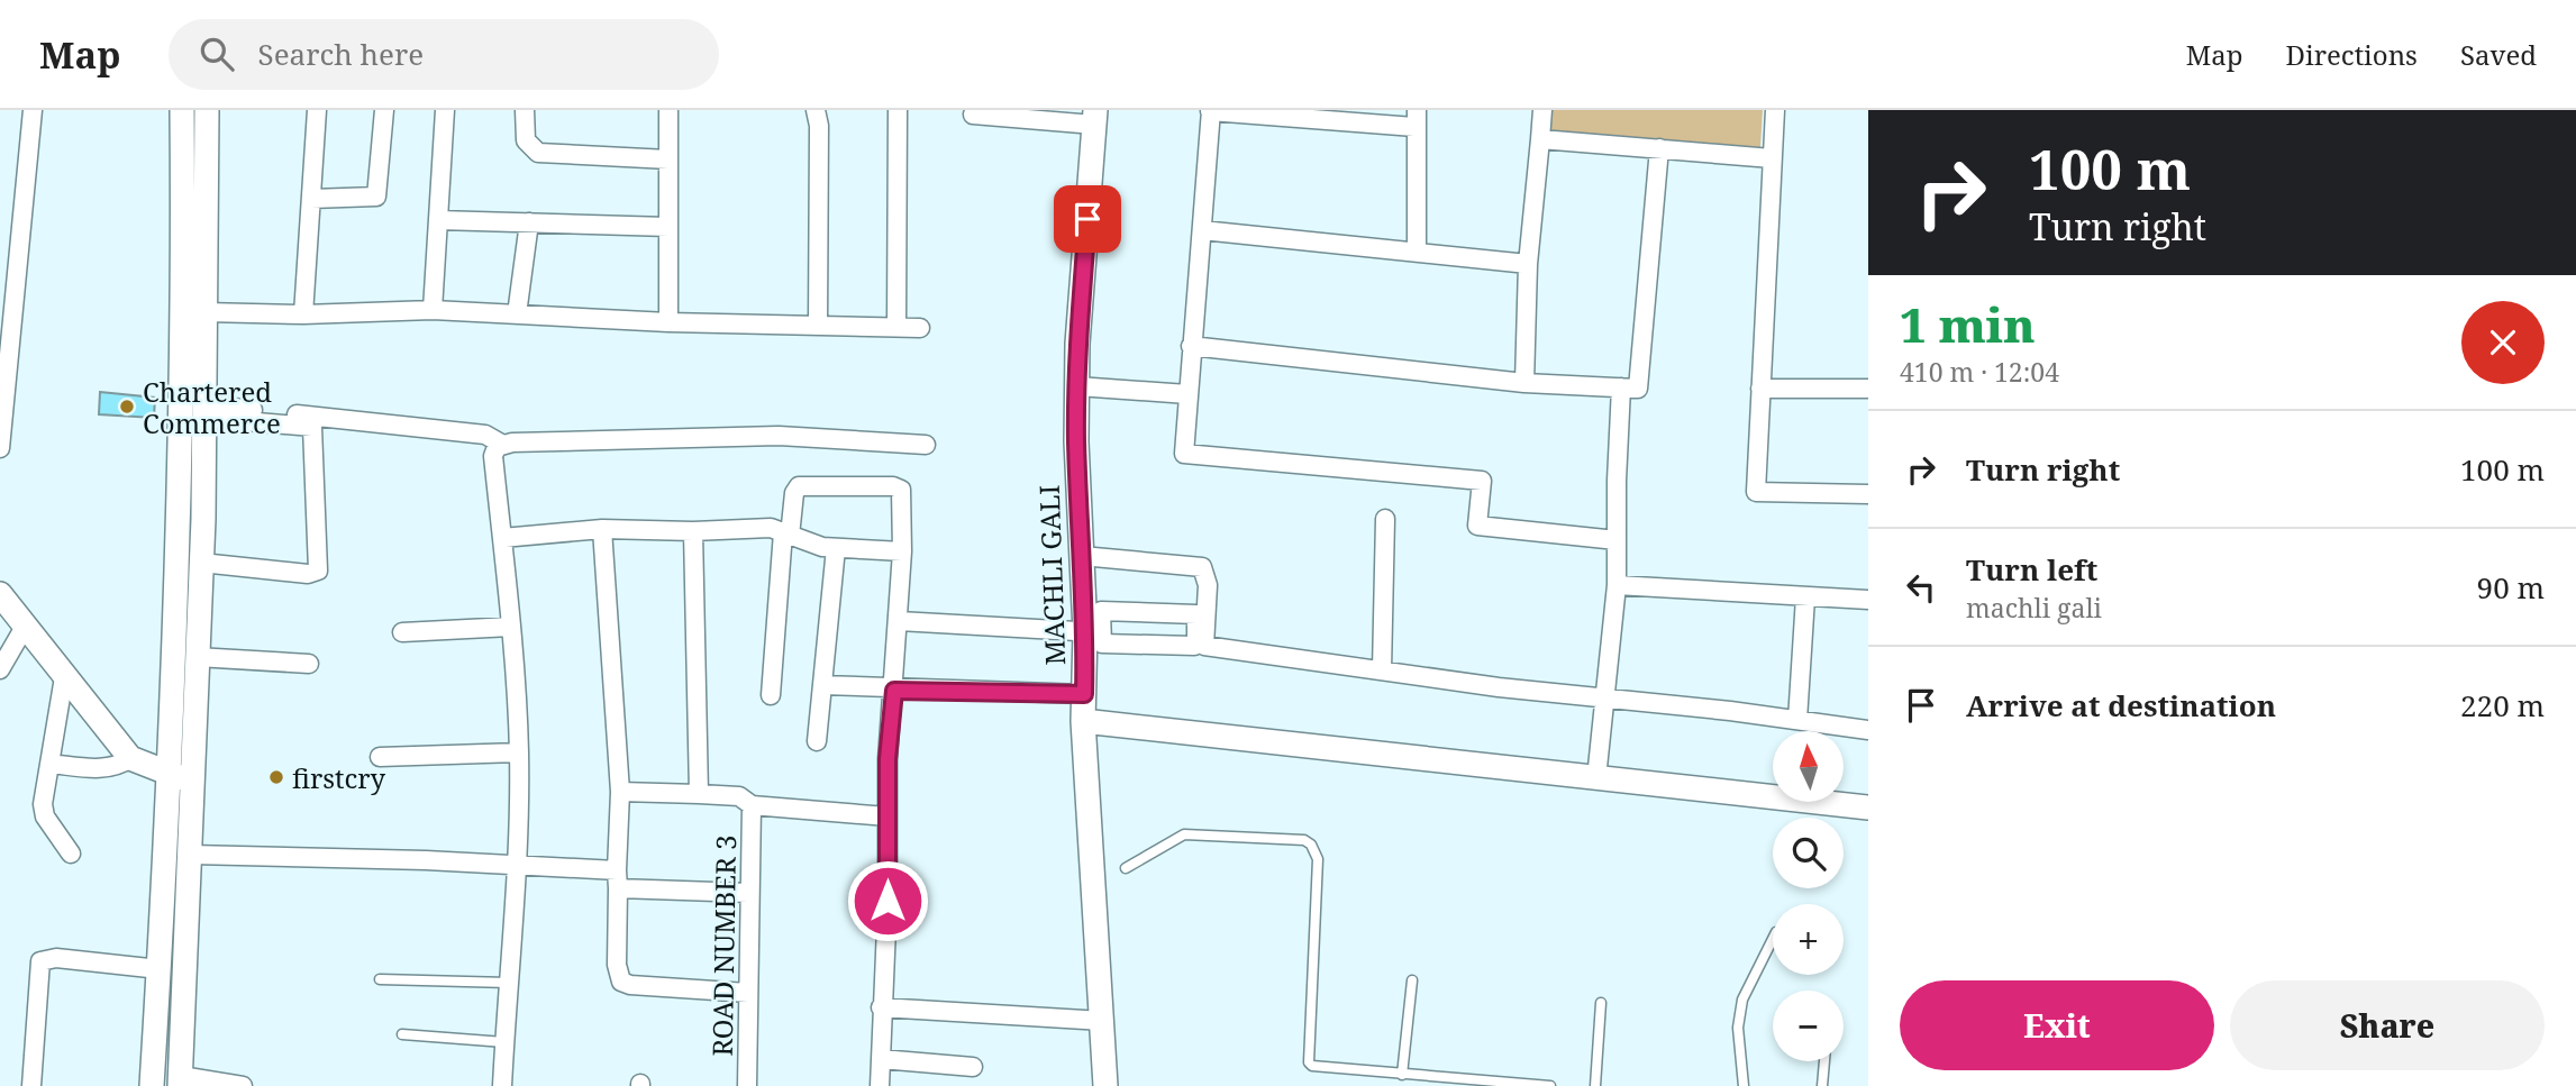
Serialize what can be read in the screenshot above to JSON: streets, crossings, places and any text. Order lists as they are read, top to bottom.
{
  "streets": {
    "street": ["MACHLI GALI", "ROAD NUMBER 3"]
  },
  "places": ["Chartered Commerce", "firstcry"],
  "north": "top",
  "page": {
    "header": "Map",
    "search": "Search here",
    "nav": ["Map", "Directions", "Saved"],
    "turn": ["100 m", "Turn right"],
    "heading": ["1 min", "410 m · 12:04"],
    "list": [
      {
        "name": "Turn right",
        "value": "100 m"
      },
      {
        "name": "Turn left",
        "note": "machli gali",
        "value": "90 m"
      },
      {
        "name": "Arrive at destination",
        "value": "220 m"
      }
    ],
    "map_buttons": ["+", "−"],
    "buttons": ["Exit", "Share"]
  }
}
